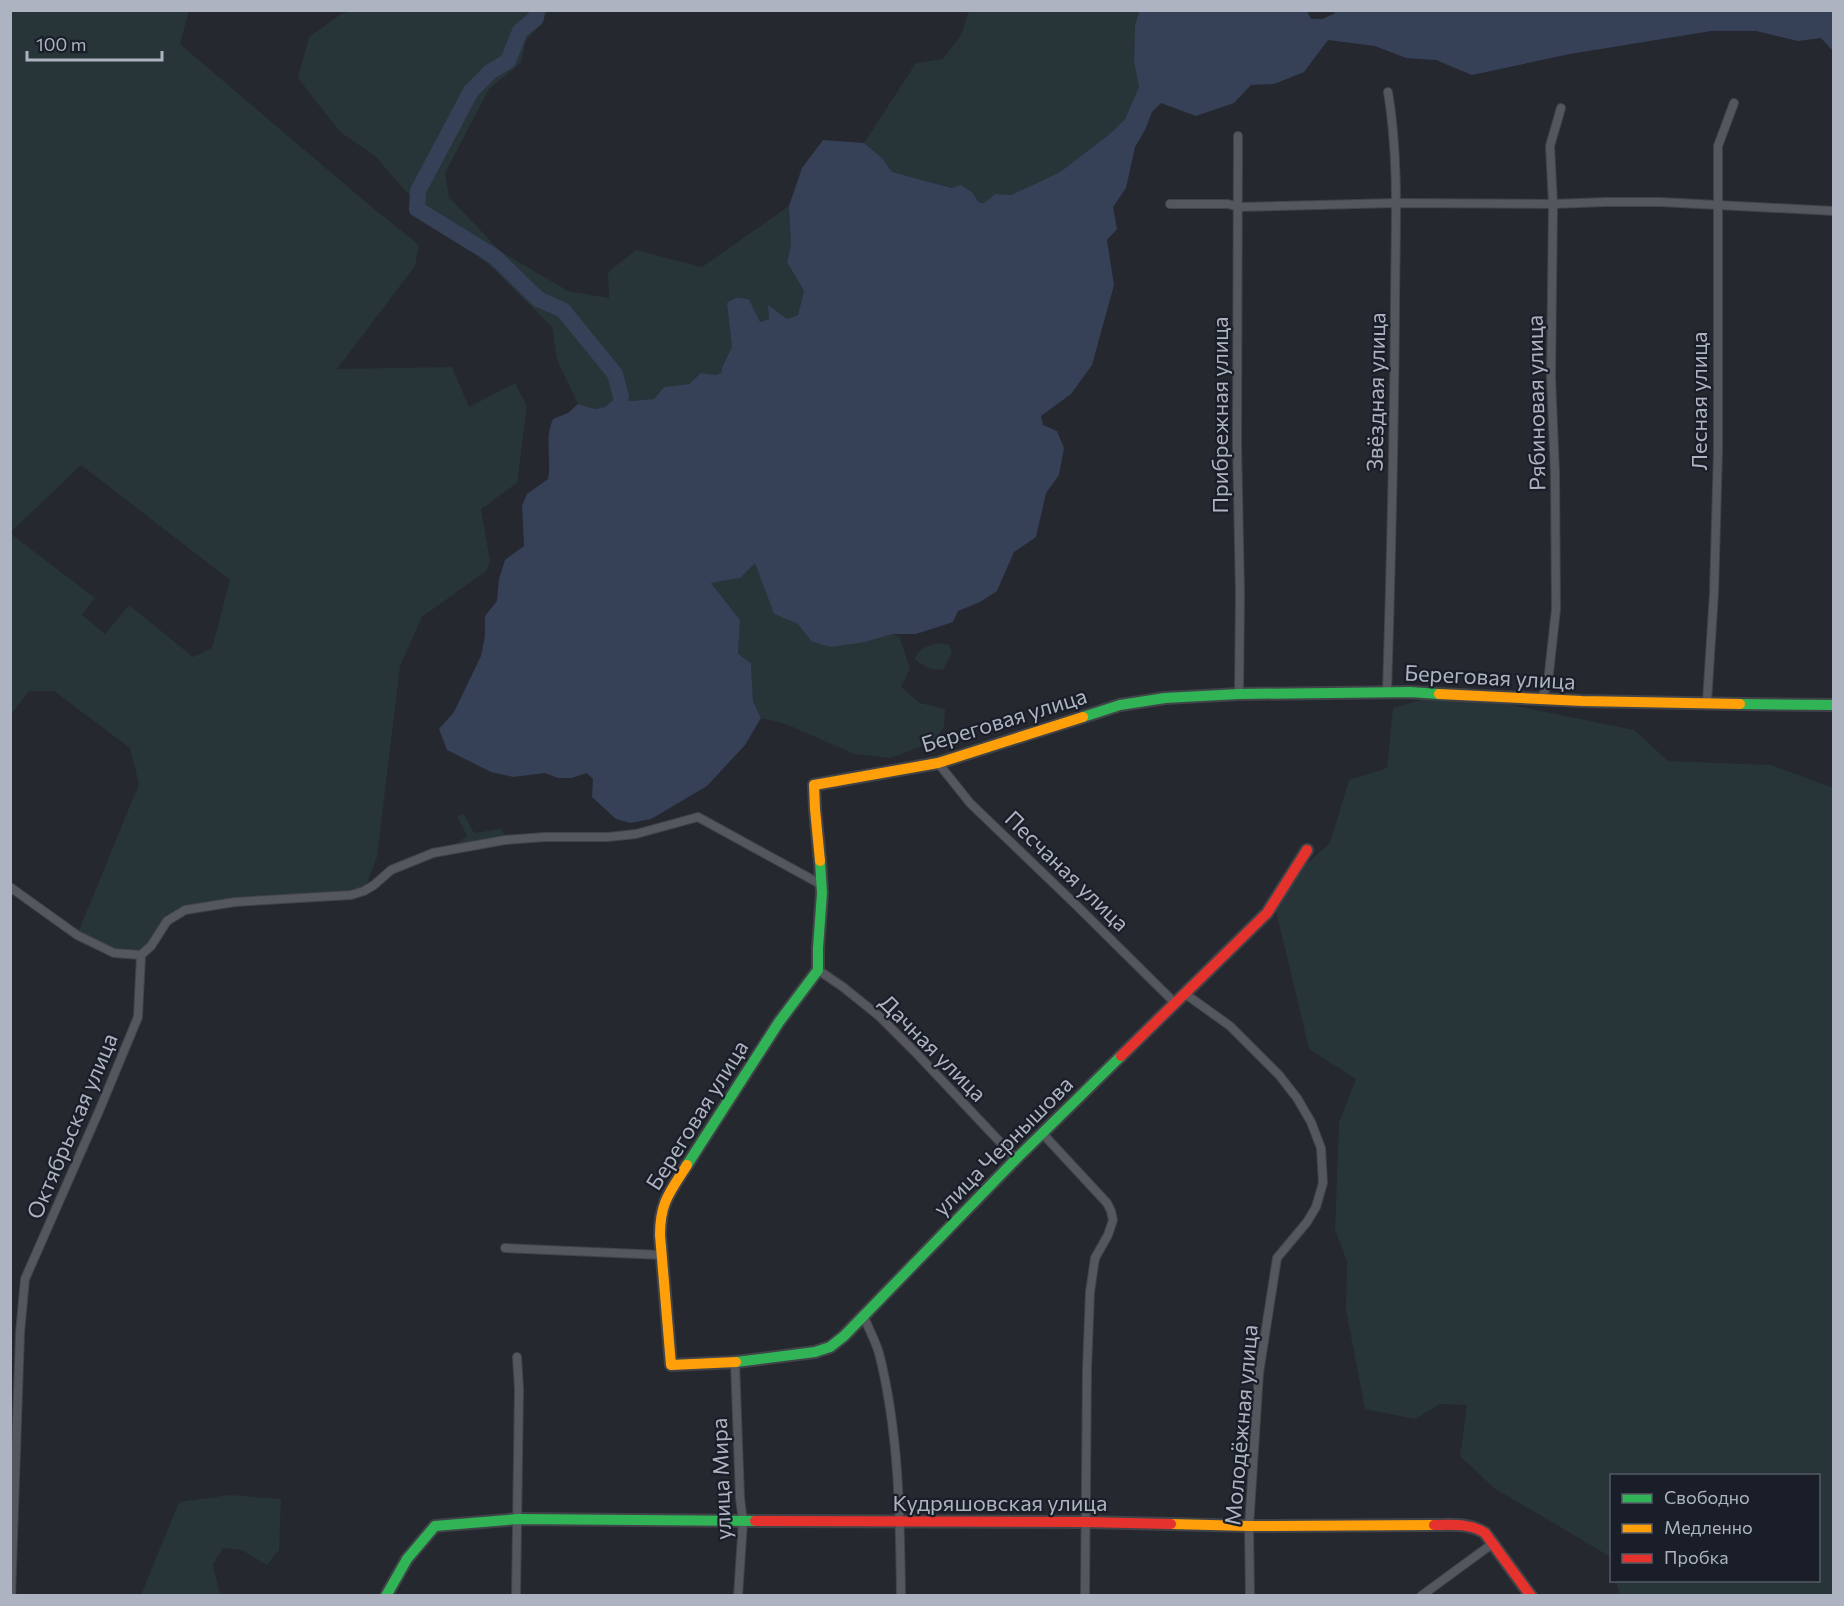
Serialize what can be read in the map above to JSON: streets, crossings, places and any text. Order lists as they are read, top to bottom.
{
  "streets": {
    "street": [
      "Звёздная улица",
      "Лесная улица",
      "Рябиновая улица",
      "Прибрежная улица",
      "Береговая улица",
      "Песчаная улица",
      "Дачная улица",
      "Октябрьская улица",
      "улица Чернышова",
      "Молодёжная улица",
      "улица Мира",
      "Кудряшовская улица"
    ]
  },
  "crossings": [
    ["Звёздная улица", "Береговая улица"],
    ["Лесная улица", "Береговая улица"],
    ["Рябиновая улица", "Береговая улица"],
    ["Прибрежная улица", "Береговая улица"],
    ["Береговая улица", "Песчаная улица"],
    ["Береговая улица", "Дачная улица"],
    ["Береговая улица", "улица Чернышова"],
    ["Песчаная улица", "улица Чернышова"],
    ["Дачная улица", "улица Чернышова"],
    ["улица Чернышова", "Молодёжная улица"],
    ["улица Чернышова", "улица Мира"],
    ["Молодёжная улица", "Кудряшовская улица"],
    ["улица Мира", "Кудряшовская улица"]
  ],
  "legend": ["Свободно", "Медленно", "Пробка"],
  "scale_bar": "100 m"
}
